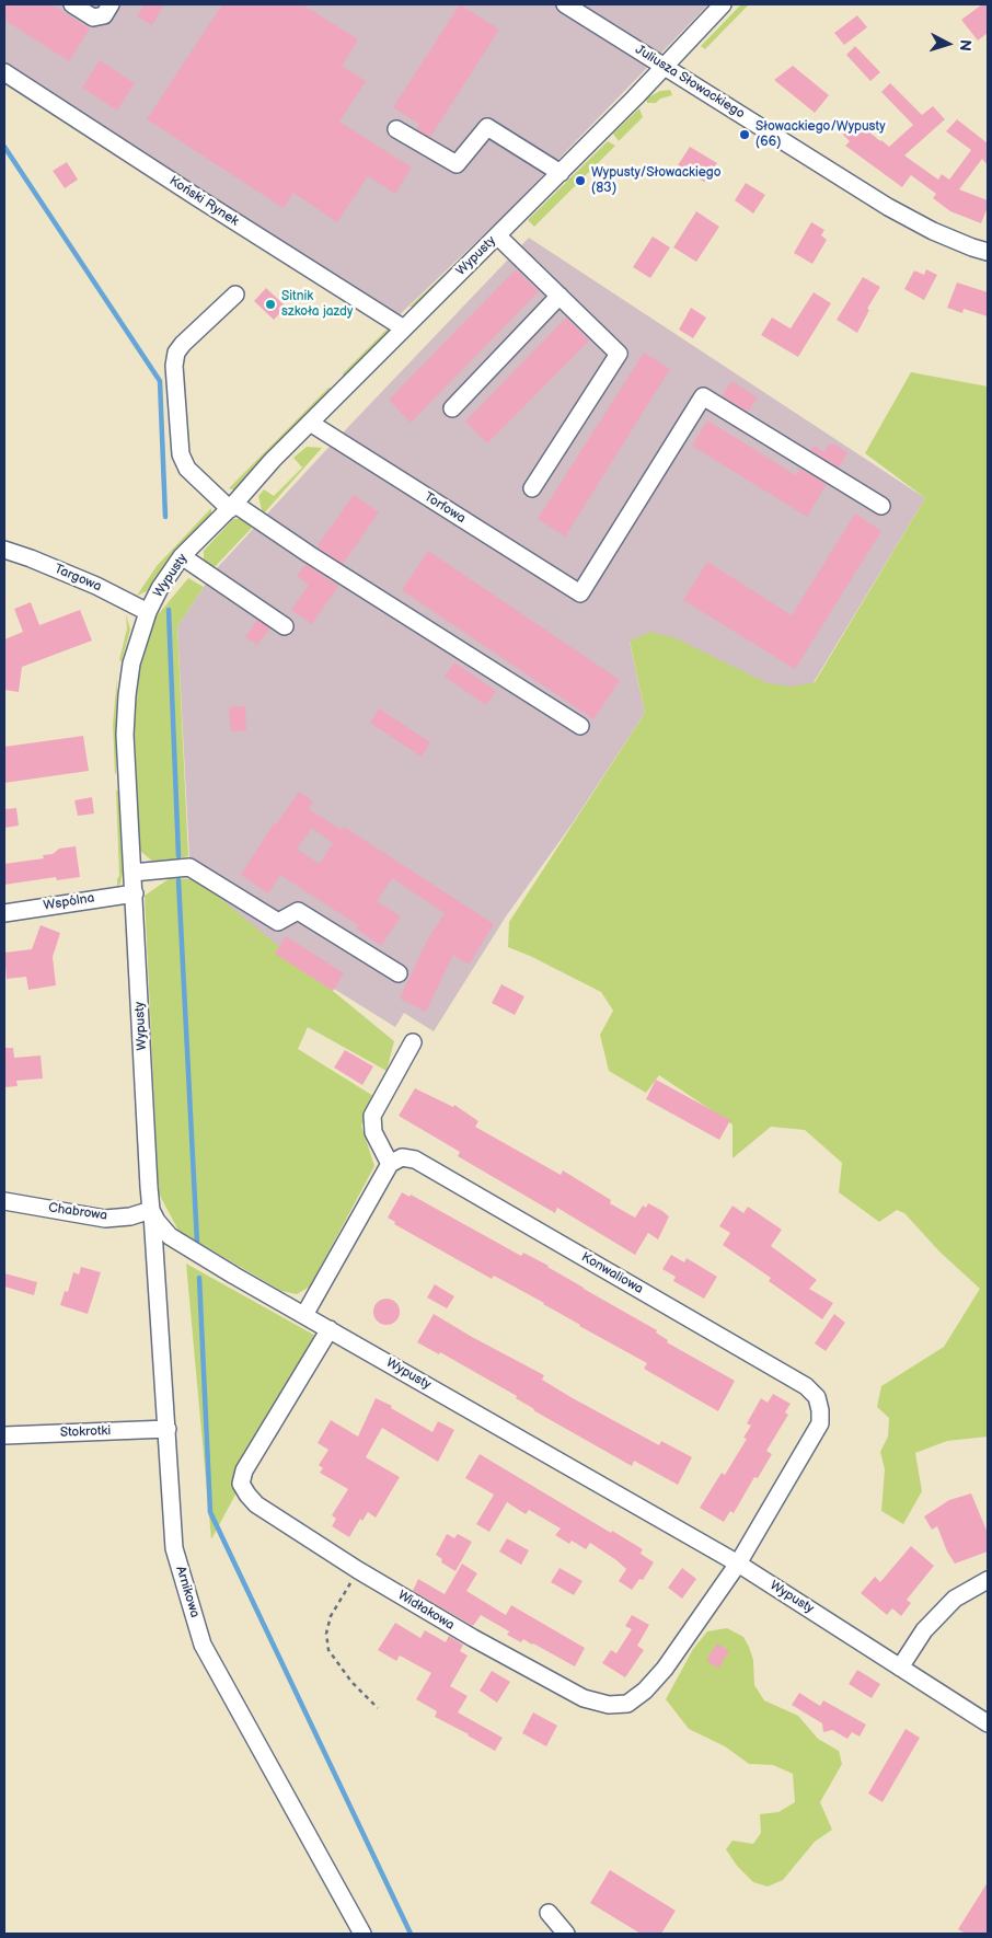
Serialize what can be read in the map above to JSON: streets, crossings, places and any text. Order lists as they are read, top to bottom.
{
  "streets": {
    "street": [
      "Juliusza Słowackiego",
      "Koński Rynek",
      "Wypusty",
      "Torfowa",
      "Targowa",
      "Wspólna",
      "Chabrowa",
      "Konwaliowa",
      "Stokrotki",
      "Arnikowa",
      "Widłakowa"
    ]
  },
  "crossings": [
    ["Juliusza Słowackiego", "Wypusty"],
    ["Koński Rynek", "Wypusty"],
    ["Wypusty", "Torfowa"],
    ["Wypusty", "Targowa"],
    ["Wypusty", "Wspólna"],
    ["Wypusty", "Chabrowa"],
    ["Wypusty", "Konwaliowa"],
    ["Wypusty", "Arnikowa"],
    ["Wypusty", "Widłakowa"],
    ["Chabrowa", "Arnikowa"],
    ["Konwaliowa", "Widłakowa"],
    ["Stokrotki", "Arnikowa"]
  ],
  "places": ["Słowackiego/Wypusty (66)", "Wypusty/Słowackiego (83)", "Sitnik szkoła jazdy"],
  "north": "right"
}
